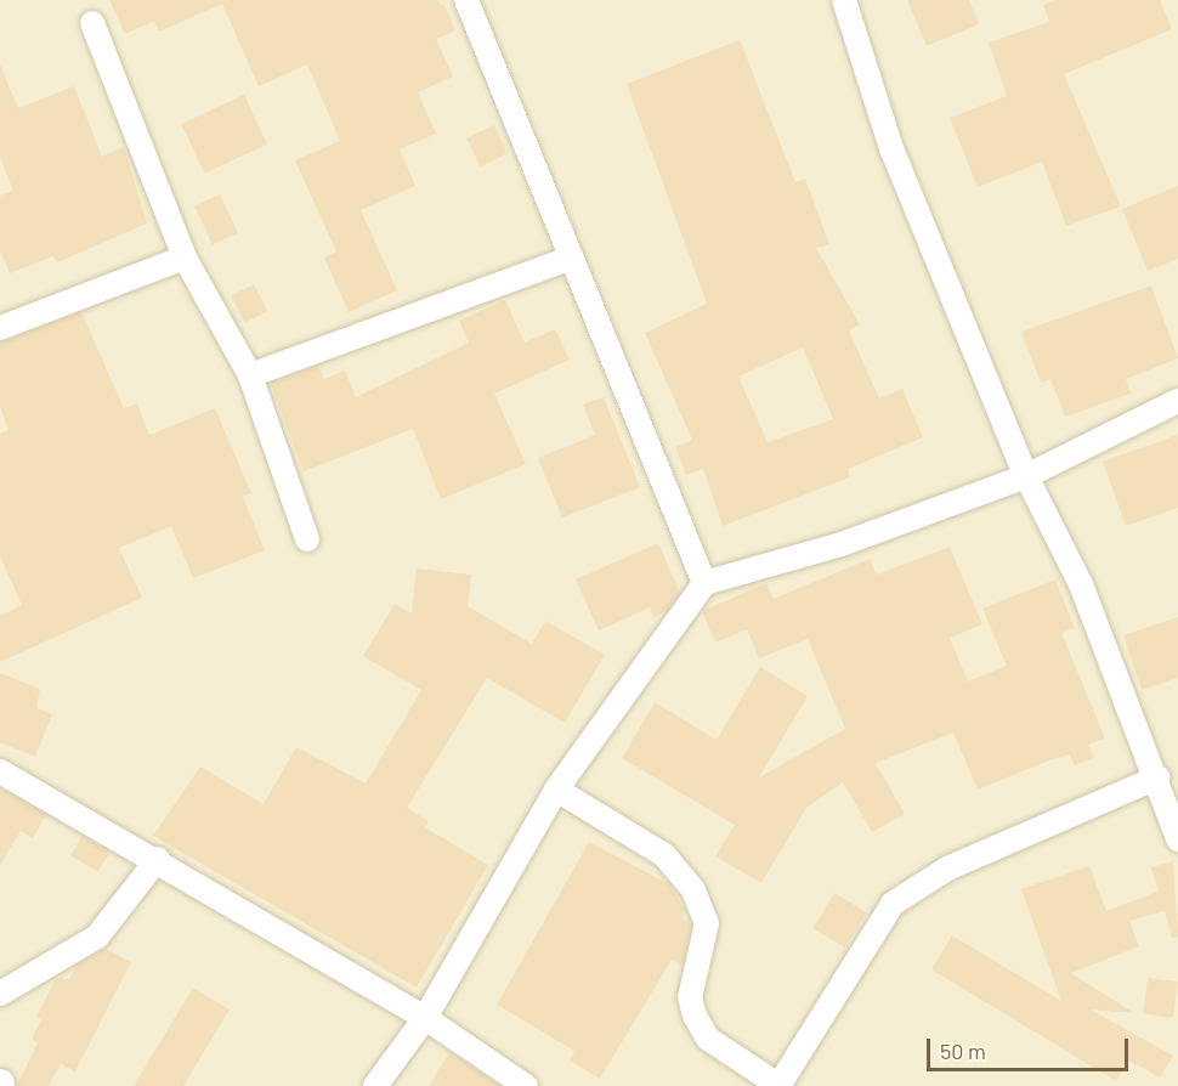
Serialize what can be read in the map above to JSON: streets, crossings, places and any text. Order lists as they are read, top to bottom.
{
  "scale_bar": "50 m"
}
